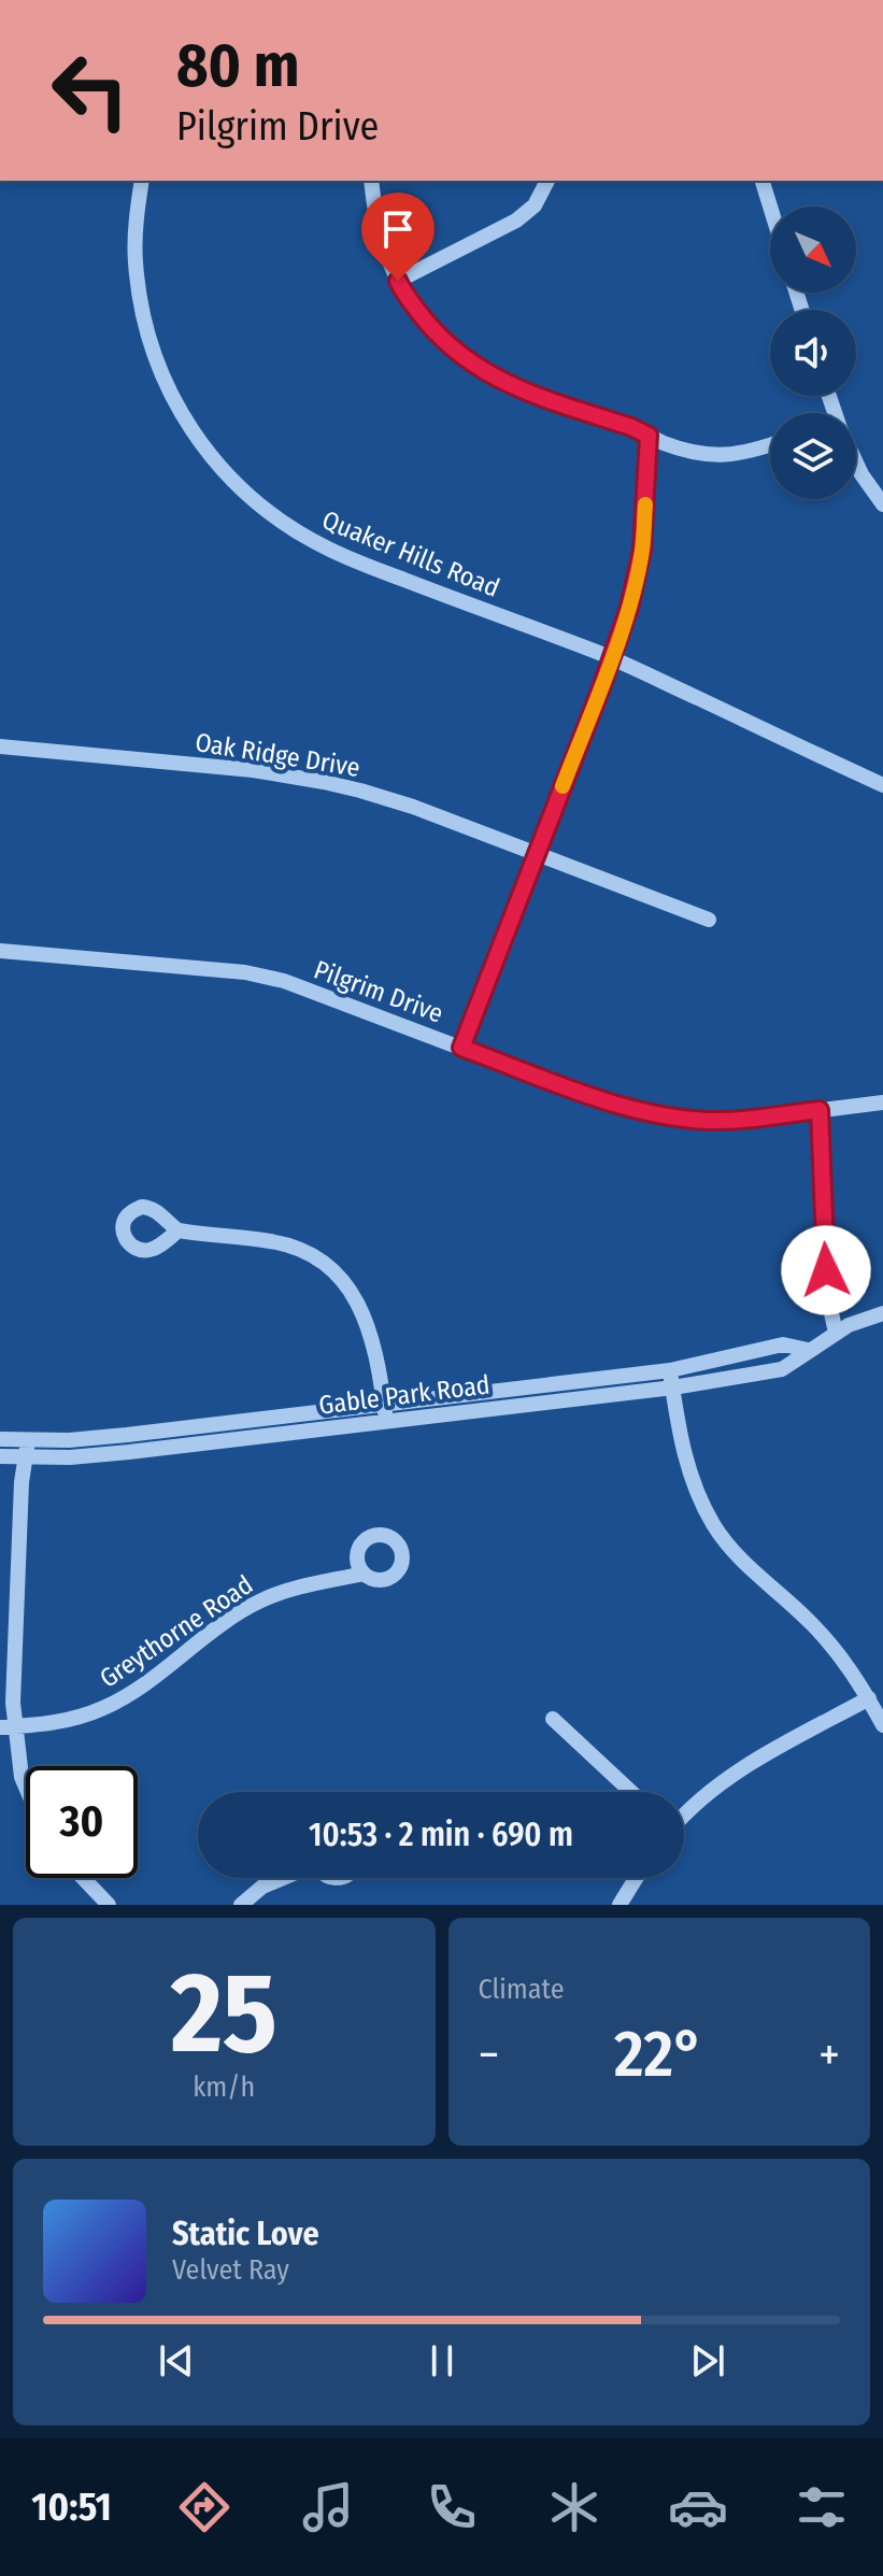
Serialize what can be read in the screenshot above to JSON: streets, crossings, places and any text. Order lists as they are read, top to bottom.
{
  "streets": {
    "street": [
      "Quaker Hills Road",
      "Oak Ridge Drive",
      "Pilgrim Drive",
      "Gable Park Road",
      "Greythorne Road"
    ]
  },
  "north": "bottom right",
  "page": {
    "turn": ["80 m", "Pilgrim Drive"],
    "limit": "30",
    "trip": "10:53 · 2 min · 690 m",
    "tile": [
      ["25", "km/h"],
      "Climate"
    ],
    "heat": ["−", "22°", "+"],
    "song": ["Static Love", "Velvet Ray"],
    "tabs": "10:51"
  }
}
